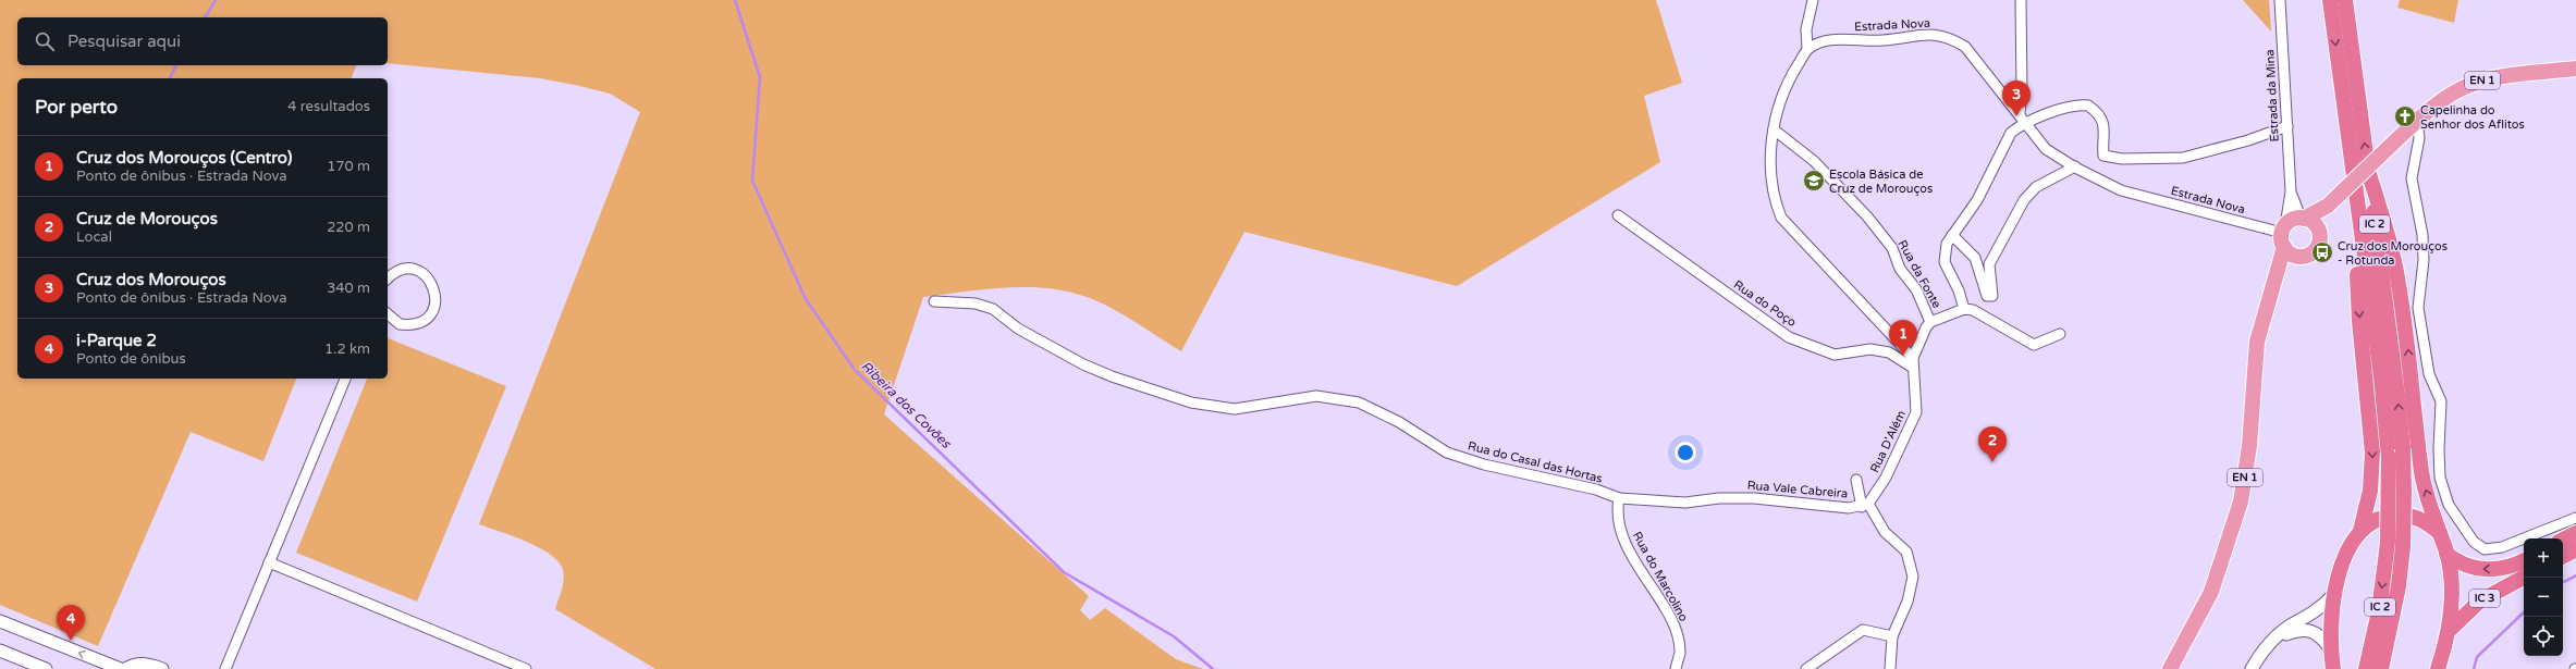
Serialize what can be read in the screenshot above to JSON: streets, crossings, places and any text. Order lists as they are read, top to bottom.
{
  "streets": {
    "highway": ["IC 2", "IC 3"],
    "main road": ["EN 1"],
    "street": [
      "Estrada Nova",
      "Estrada da Mina",
      "Rua da Fonte",
      "Rua do Poço",
      "Rua D'Além",
      "Rua do Casal das Hortas",
      "Rua Vale Cabreira",
      "Rua do Marcolino"
    ]
  },
  "crossings": [
    ["Estrada Nova", "EN 1"],
    ["Estrada Nova", "Estrada da Mina"],
    ["EN 1", "Estrada da Mina"],
    ["Rua do Poço", "Rua D'Além"],
    ["Rua D'Além", "Rua Vale Cabreira"],
    ["Rua do Casal das Hortas", "Rua Vale Cabreira"],
    ["Rua do Casal das Hortas", "Rua do Marcolino"],
    ["Rua Vale Cabreira", "Rua do Marcolino"]
  ],
  "water": ["Ribeira dos Covões"],
  "places": {
    "church": ["Capelinha do Senhor dos Aflitos"],
    "school or university": ["Escola Básica de Cruz de Morouços"],
    "bus stop": ["Cruz dos Morouços - Rotunda"]
  },
  "page": {
    "search": "Pesquisar aqui",
    "heading": ["Por perto", "4 resultados"],
    "pins": [
      "3",
      "1",
      "2",
      "4"
    ],
    "list": [
      {
        "mark": "1",
        "name": "Cruz dos Morouços (Centro)",
        "note": "Ponto de ônibus · Estrada Nova",
        "value": "170 m"
      },
      {
        "mark": "2",
        "name": "Cruz de Morouços",
        "note": "Local",
        "value": "220 m"
      },
      {
        "mark": "3",
        "name": "Cruz dos Morouços",
        "note": "Ponto de ônibus · Estrada Nova",
        "value": "340 m"
      },
      {
        "mark": "4",
        "name": "i-Parque 2",
        "note": "Ponto de ônibus",
        "value": "1.2 km"
      }
    ],
    "map_buttons": ["+", "−"]
  }
}
